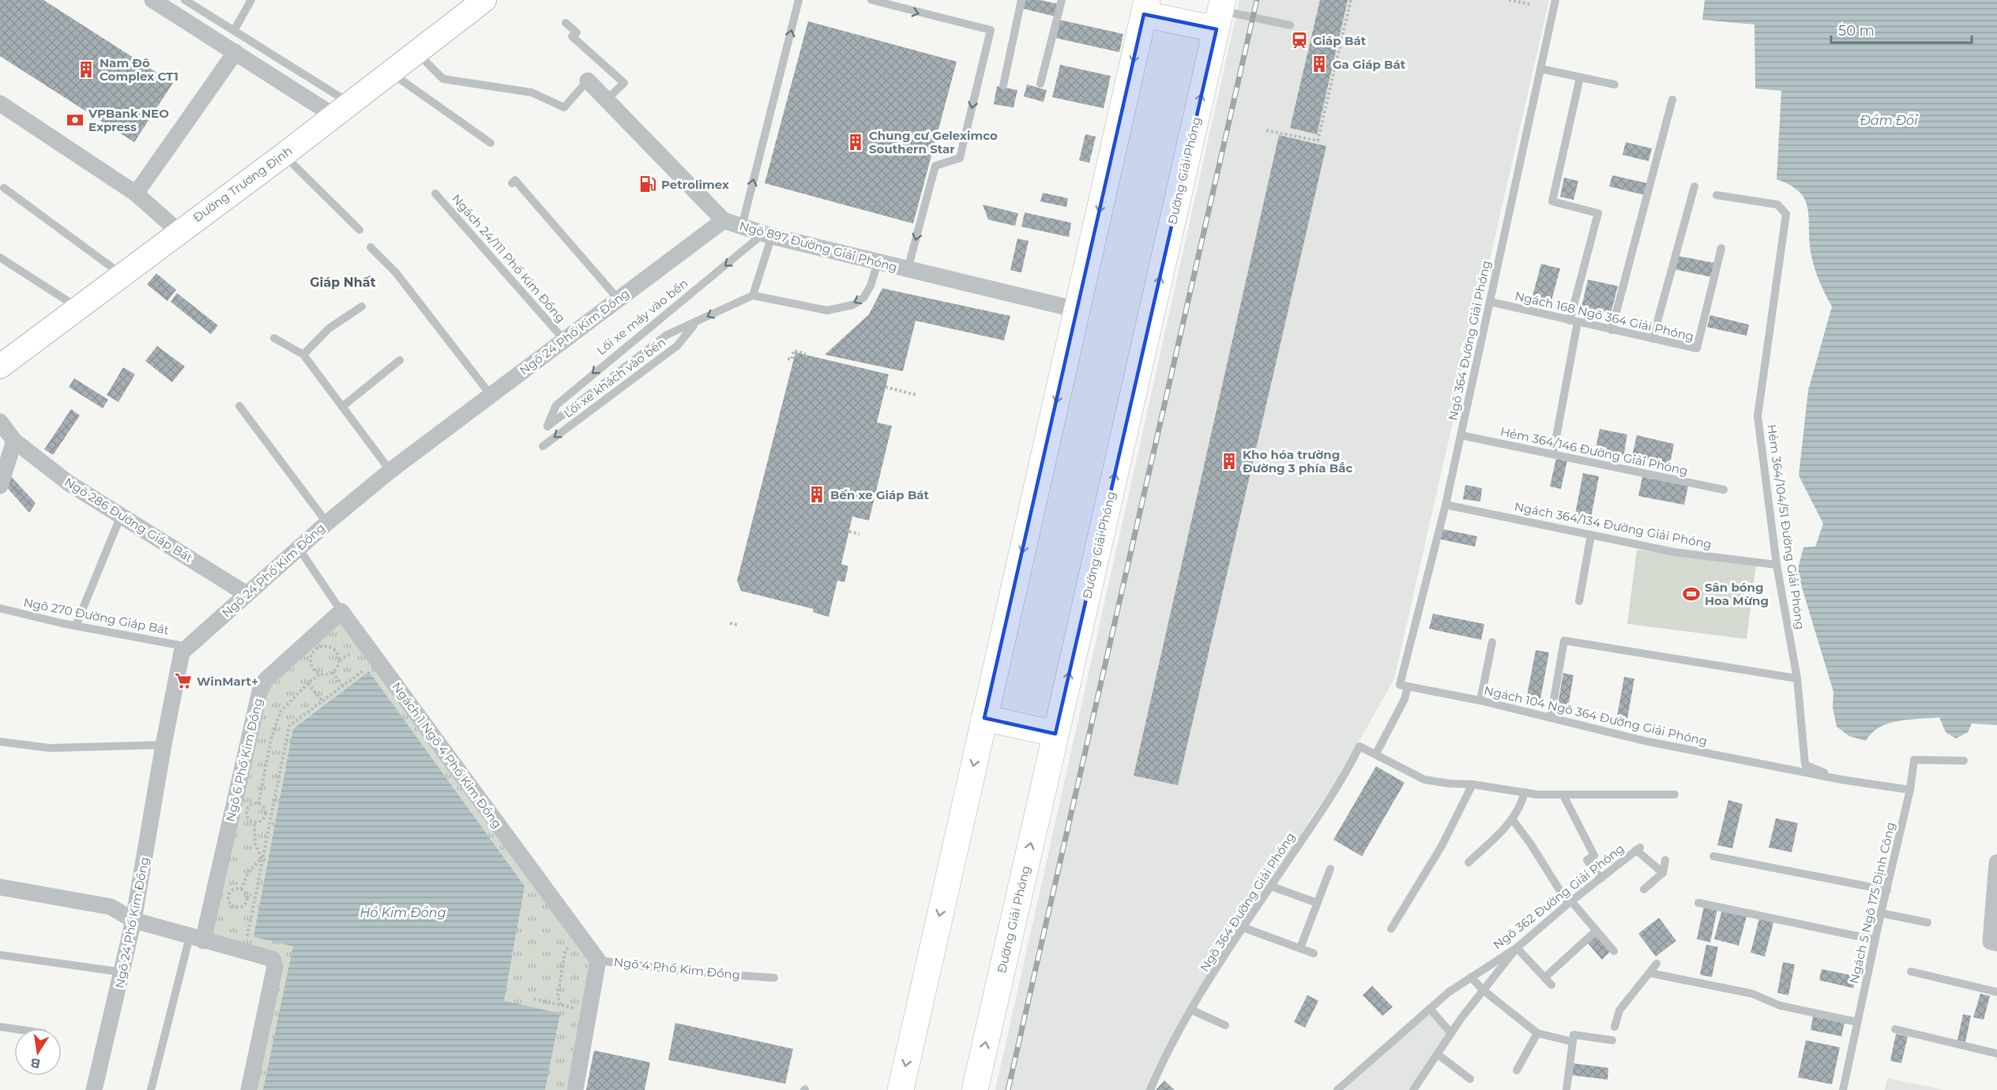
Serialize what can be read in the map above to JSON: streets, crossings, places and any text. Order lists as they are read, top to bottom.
{
  "streets": {
    "main road": ["Đường Giải Phóng", "Đường Trương Định"],
    "street": [
      "Ngõ 897 Đường Giải Phóng",
      "Ngõ 24 Phố Kim Đồng",
      "Ngõ 286 Đường Giáp Bát",
      "Ngách 1 Ngõ 4 Phố Kim Đồng",
      "Ngõ 6 Phố Kim Đồng",
      "Ngõ 4 Phố Kim Đồng"
    ],
    "lane": [
      "Ngách 24/111 Phố Kim Đồng",
      "Ngách 168 Ngõ 364 Giải Phóng",
      "Lối xe máy vào bến",
      "Ngõ 364 Đường Giải Phóng",
      "Lối xe khách vào bến",
      "Hẻm 364/146 Đường Giải Phóng",
      "Ngách 364/134 Đường Giải Phóng",
      "Hẻm 364/104/51 Đường Giải Phóng",
      "Ngõ 270 Đường Giáp Bát",
      "Ngách 104 Ngõ 364 Đường Giải Phóng",
      "Ngõ 362 Đường Giải Phóng",
      "Ngách 5 Ngõ 175 Định Công"
    ]
  },
  "crossings": [
    ["Ngõ 897 Đường Giải Phóng", "Lối xe máy vào bến"],
    ["Ngõ 897 Đường Giải Phóng", "Ngõ 24 Phố Kim Đồng"],
    ["Ngách 24/111 Phố Kim Đồng", "Ngõ 24 Phố Kim Đồng"],
    ["Ngách 168 Ngõ 364 Giải Phóng", "Ngõ 364 Đường Giải Phóng"],
    ["Lối xe máy vào bến", "Lối xe khách vào bến"],
    ["Ngõ 24 Phố Kim Đồng", "Ngõ 286 Đường Giáp Bát"],
    ["Ngõ 24 Phố Kim Đồng", "Ngõ 270 Đường Giáp Bát"],
    ["Ngõ 24 Phố Kim Đồng", "Ngách 1 Ngõ 4 Phố Kim Đồng"],
    ["Ngõ 364 Đường Giải Phóng", "Hẻm 364/146 Đường Giải Phóng"],
    ["Ngõ 364 Đường Giải Phóng", "Ngách 364/134 Đường Giải Phóng"],
    ["Ngõ 364 Đường Giải Phóng", "Ngách 104 Ngõ 364 Đường Giải Phóng"],
    ["Ngách 364/134 Đường Giải Phóng", "Hẻm 364/104/51 Đường Giải Phóng"],
    ["Hẻm 364/104/51 Đường Giải Phóng", "Ngách 104 Ngõ 364 Đường Giải Phóng"],
    ["Ngách 1 Ngõ 4 Phố Kim Đồng", "Ngõ 6 Phố Kim Đồng"],
    ["Ngách 1 Ngõ 4 Phố Kim Đồng", "Ngõ 4 Phố Kim Đồng"]
  ],
  "one_way": ["Lối xe khách vào bến"],
  "districts": ["Giáp Nhất"],
  "water": ["Đầm Đỗi", "Hồ Kim Đồng"],
  "places": {
    "station": ["Giáp Bát"],
    "building": [
      "Ga Giáp Bát",
      "Nam Đô Complex CT1",
      "Chung cư Geleximco Southern Star",
      "Kho hóa trường Đường 3 phía Bắc",
      "Bến xe Giáp Bát"
    ],
    "bank": ["VPBank NEO Express"],
    "fuel station": ["Petrolimex"],
    "sports": ["Sân bóng Hoa Mừng"],
    "supermarket": ["WinMart+"]
  },
  "scale_bar": "50 m",
  "north": "bottom"
}
